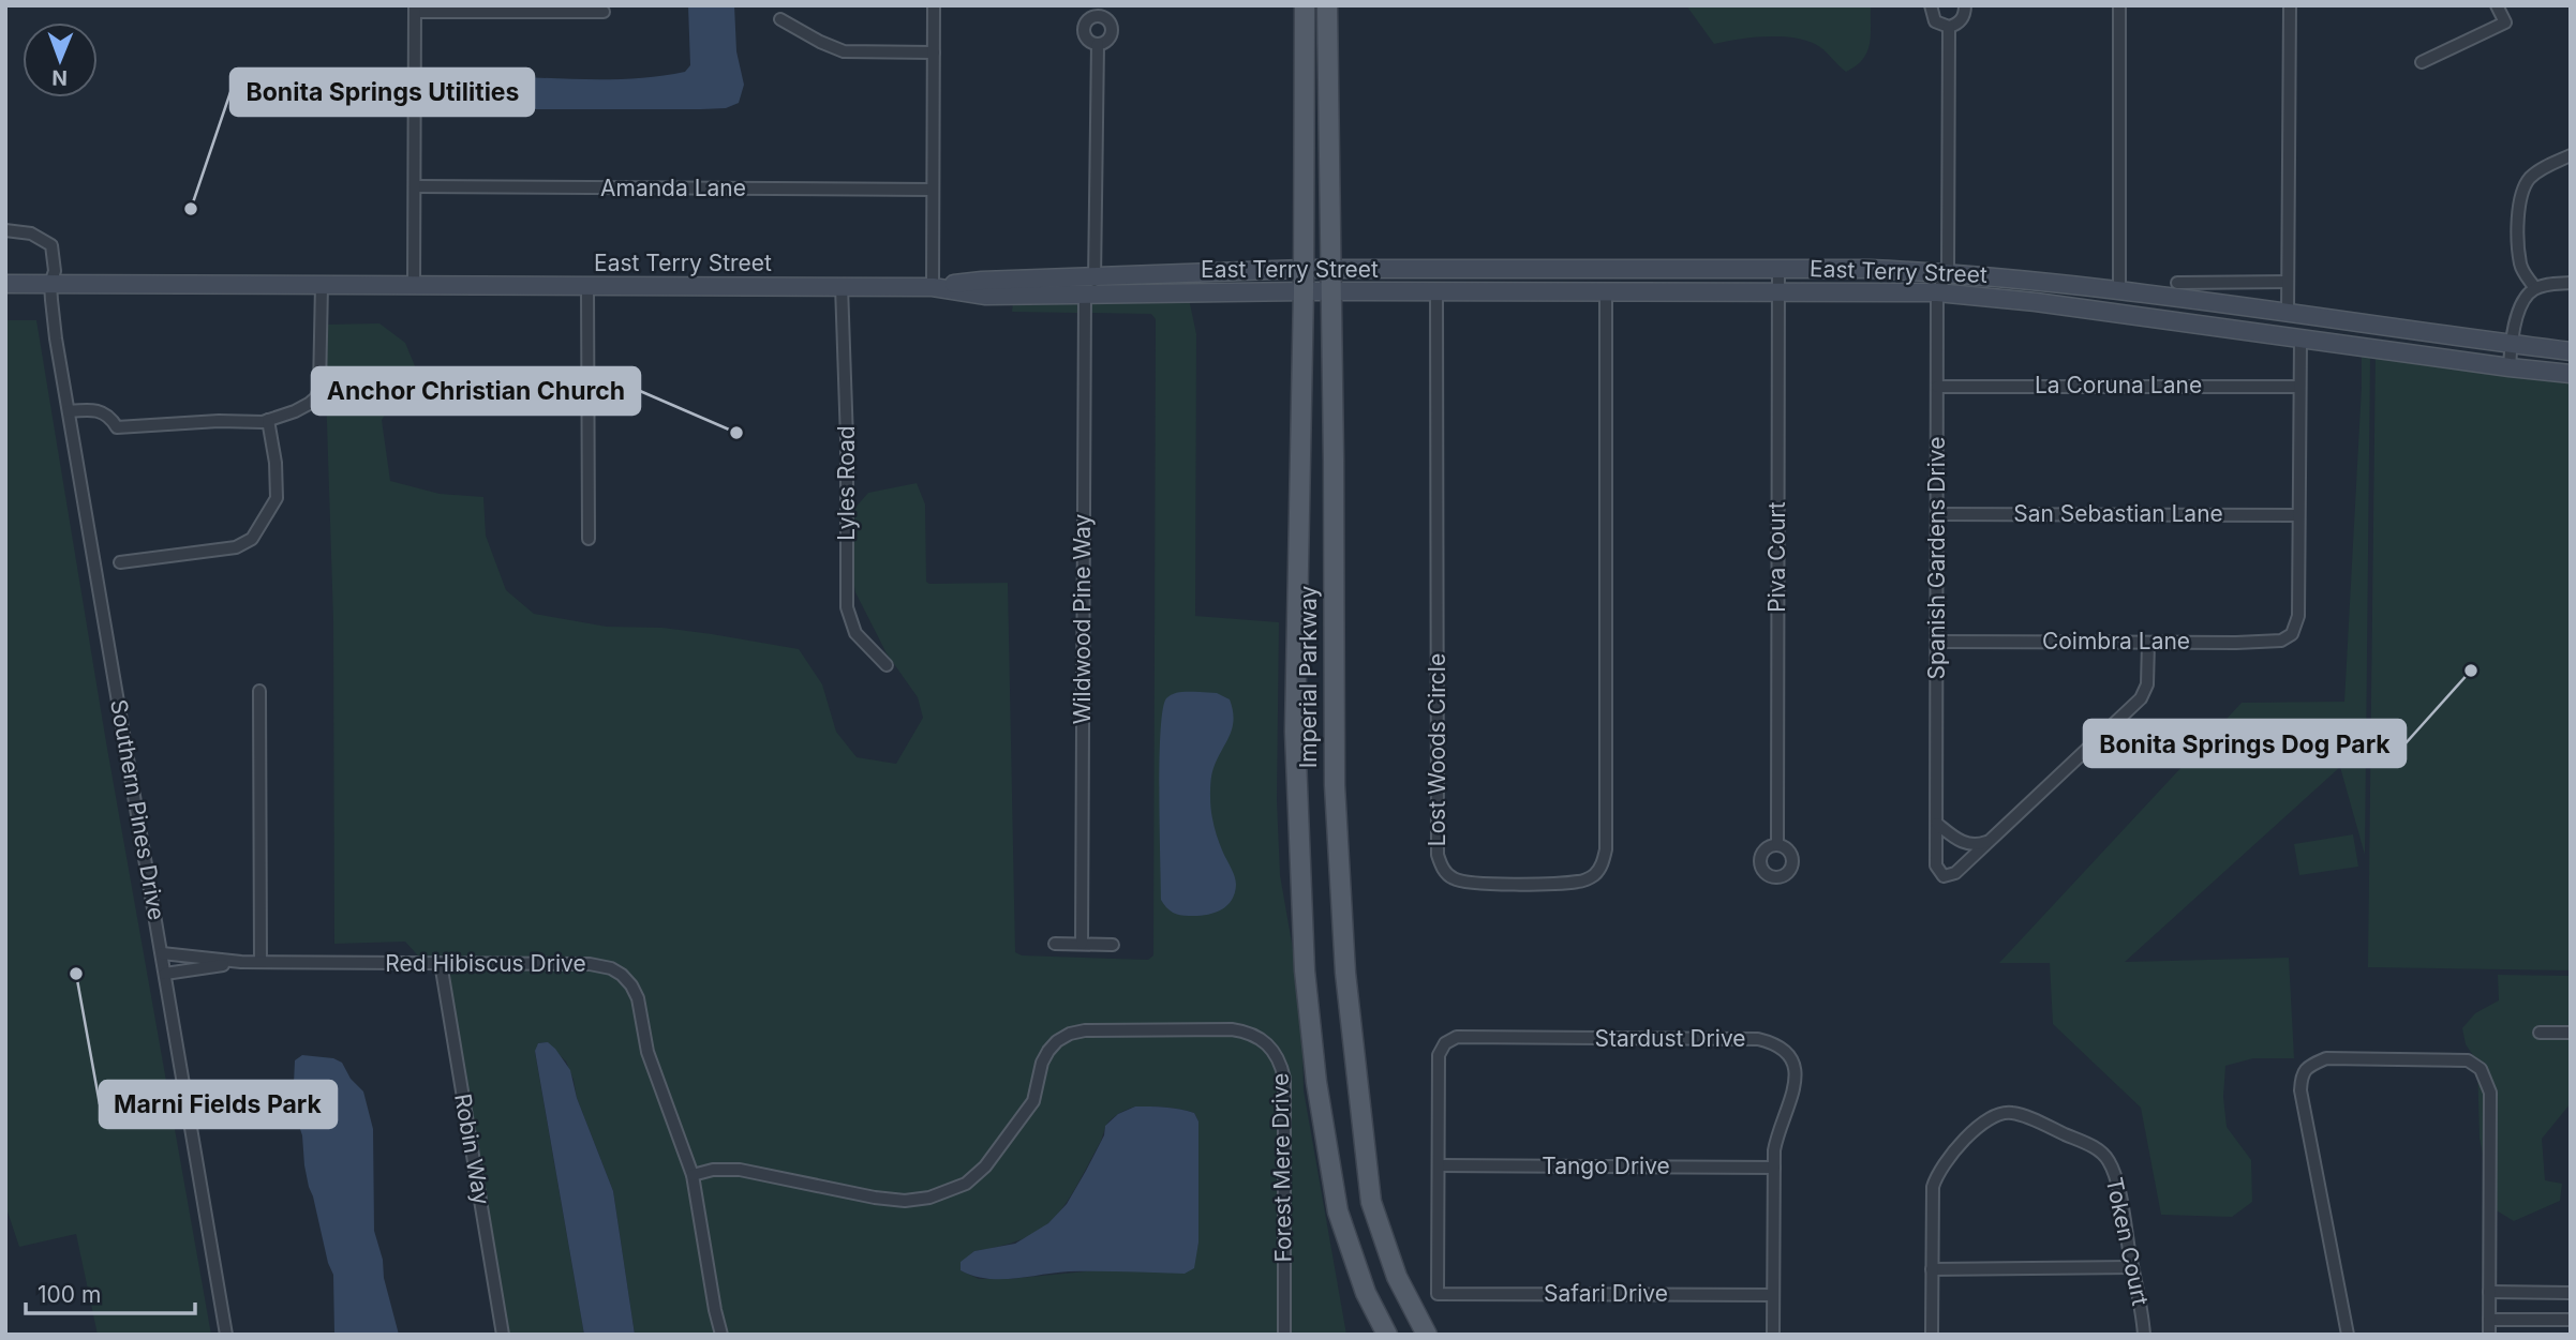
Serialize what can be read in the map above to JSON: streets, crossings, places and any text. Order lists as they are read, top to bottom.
{
  "streets": {
    "main road": ["Imperial Parkway"],
    "street": [
      "Amanda Lane",
      "East Terry Street",
      "La Coruna Lane",
      "Lyles Road",
      "San Sebastian Lane",
      "Piva Court",
      "Spanish Gardens Drive",
      "Wildwood Pine Way",
      "Coimbra Lane",
      "Lost Woods Circle",
      "Southern Pines Drive",
      "Red Hibiscus Drive",
      "Stardust Drive",
      "Robin Way",
      "Tango Drive",
      "Forest Mere Drive",
      "Token Court",
      "Safari Drive"
    ]
  },
  "crossings": [
    ["East Terry Street", "Lyles Road"],
    ["East Terry Street", "Piva Court"],
    ["East Terry Street", "Spanish Gardens Drive"],
    ["East Terry Street", "Wildwood Pine Way"],
    ["East Terry Street", "Imperial Parkway"],
    ["East Terry Street", "Lost Woods Circle"],
    ["East Terry Street", "Southern Pines Drive"],
    ["La Coruna Lane", "Spanish Gardens Drive"],
    ["San Sebastian Lane", "Spanish Gardens Drive"],
    ["San Sebastian Lane", "Coimbra Lane"],
    ["Spanish Gardens Drive", "Coimbra Lane"],
    ["Southern Pines Drive", "Red Hibiscus Drive"],
    ["Red Hibiscus Drive", "Robin Way"],
    ["Red Hibiscus Drive", "Forest Mere Drive"],
    ["Stardust Drive", "Tango Drive"],
    ["Stardust Drive", "Safari Drive"],
    ["Tango Drive", "Safari Drive"]
  ],
  "places": [
    "Bonita Springs Utilities",
    "Anchor Christian Church",
    "Bonita Springs Dog Park",
    "Marni Fields Park"
  ],
  "scale_bar": "100 m",
  "north": "bottom"
}
